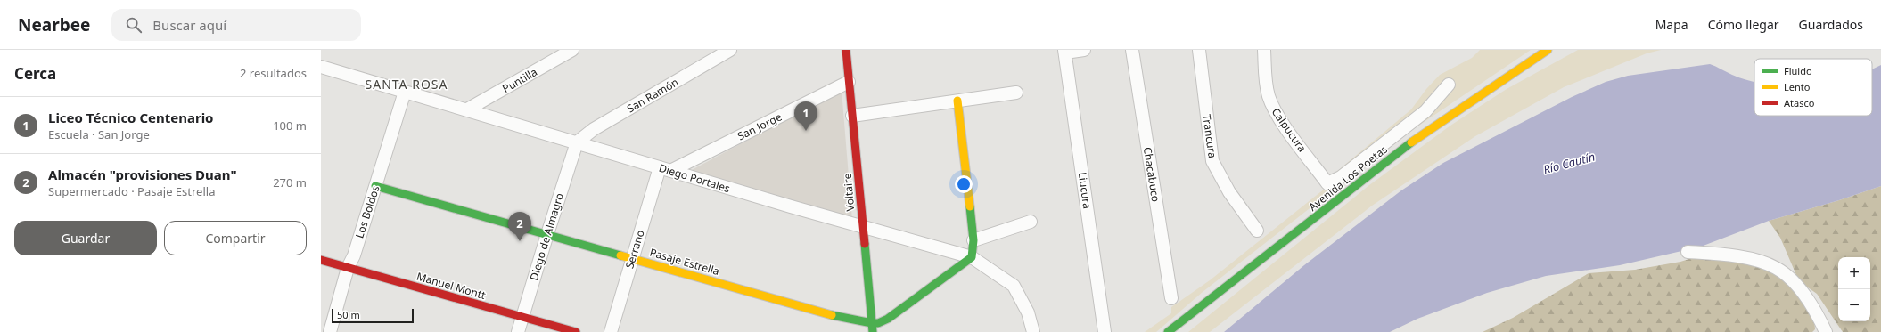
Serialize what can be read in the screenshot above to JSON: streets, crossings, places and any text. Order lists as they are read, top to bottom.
{
  "streets": {
    "street": [
      "Puntilla",
      "San Ramón",
      "San Jorge",
      "Calpucura",
      "Trancura",
      "Chacabuco",
      "Diego Portales",
      "Avenida Los Poetas",
      "Liucura",
      "Voltaire",
      "Los Boldos",
      "Diego de Almagro",
      "Serrano",
      "Pasaje Estrella",
      "Manuel Montt"
    ]
  },
  "crossings": [
    ["Puntilla", "Diego Portales"],
    ["San Ramón", "Diego Portales"],
    ["San Ramón", "Diego de Almagro"],
    ["San Jorge", "Diego Portales"],
    ["San Jorge", "Voltaire"],
    ["San Jorge", "Serrano"],
    ["Diego Portales", "Voltaire"],
    ["Diego Portales", "Los Boldos"],
    ["Diego Portales", "Diego de Almagro"],
    ["Diego Portales", "Serrano"],
    ["Diego Portales", "Pasaje Estrella"],
    ["Voltaire", "Pasaje Estrella"],
    ["Los Boldos", "Pasaje Estrella"],
    ["Los Boldos", "Manuel Montt"],
    ["Diego de Almagro", "Pasaje Estrella"],
    ["Diego de Almagro", "Manuel Montt"],
    ["Serrano", "Pasaje Estrella"]
  ],
  "districts": ["SANTA ROSA"],
  "water": ["Río Cautín"],
  "legend": ["Fluido", "Lento", "Atasco"],
  "scale_bar": "50 m",
  "page": {
    "header": "Nearbee",
    "search": "Buscar aquí",
    "nav": ["Mapa", "Cómo llegar", "Guardados"],
    "heading": ["Cerca", "2 resultados"],
    "list": [
      {
        "mark": "1",
        "name": "Liceo Técnico Centenario",
        "note": "Escuela · San Jorge",
        "value": "100 m"
      },
      {
        "mark": "2",
        "name": "Almacén \"provisiones Duan\"",
        "note": "Supermercado · Pasaje Estrella",
        "value": "270 m"
      }
    ],
    "pins": ["1", "2"],
    "buttons": ["Guardar", "Compartir"],
    "map_buttons": ["+", "−"],
    "scale": "50 m"
  }
}
